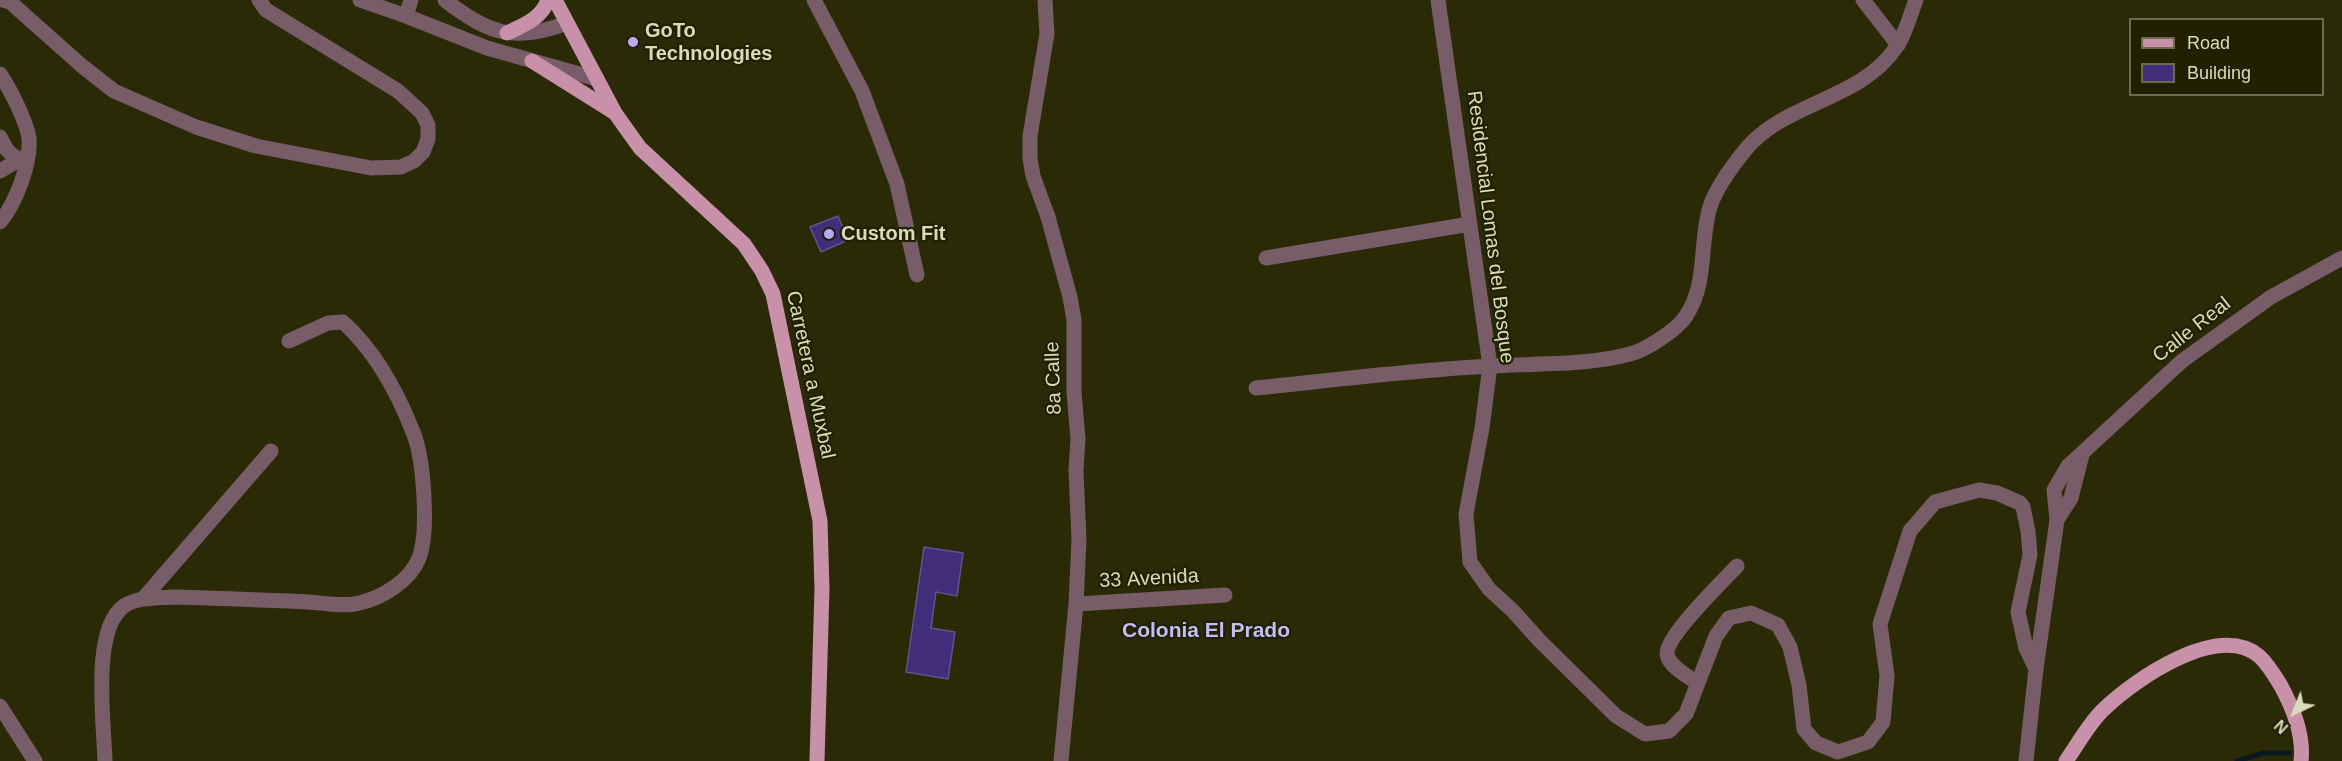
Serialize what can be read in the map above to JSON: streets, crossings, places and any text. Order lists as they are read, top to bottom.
{
  "streets": {
    "main road": ["Carretera a Muxbal"],
    "street": [
      "Residencial Lomas del Bosque",
      "Calle Real",
      "8a Calle",
      "33 Avenida"
    ]
  },
  "crossings": [
    ["Residencial Lomas del Bosque", "Calle Real"],
    ["8a Calle", "33 Avenida"]
  ],
  "districts": ["Colonia El Prado"],
  "places": ["GoTo Technologies", "Custom Fit"],
  "legend": ["Road", "Building"],
  "north": "bottom left"
}
